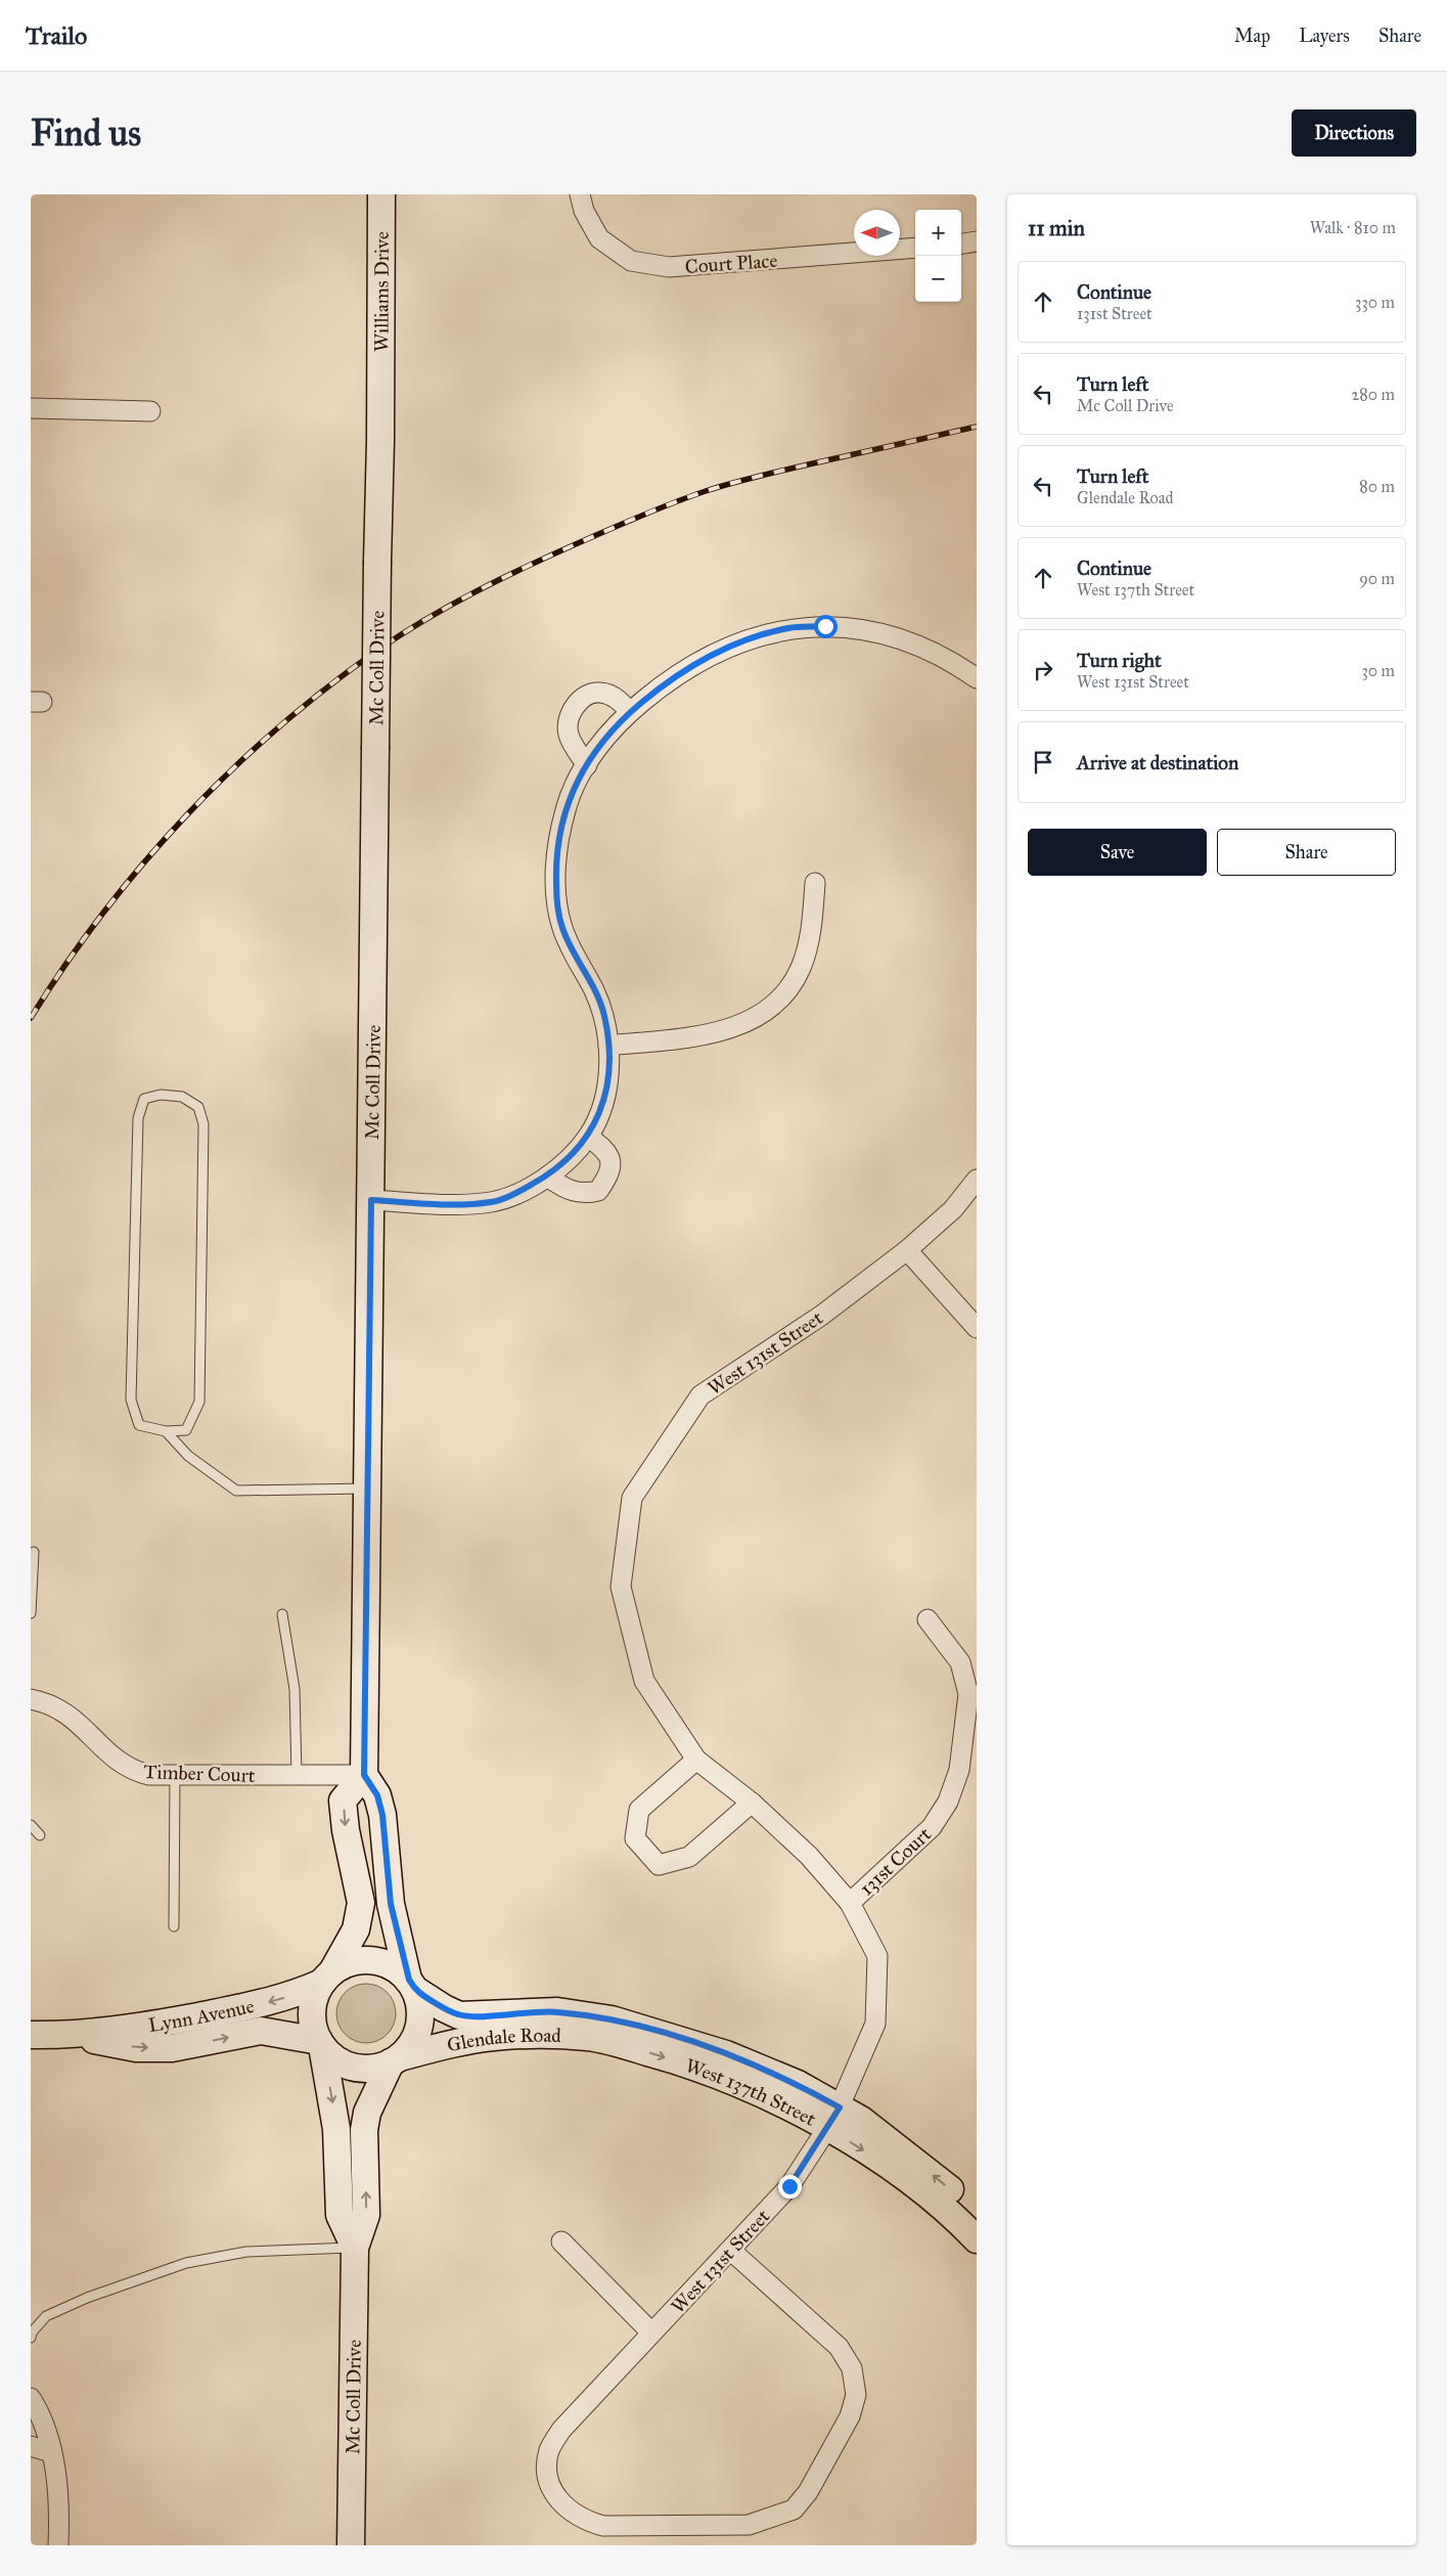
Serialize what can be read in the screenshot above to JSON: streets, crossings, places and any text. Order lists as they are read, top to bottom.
{
  "streets": {
    "main road": [
      "Williams Drive",
      "Mc Coll Drive",
      "Lynn Avenue",
      "Glendale Road",
      "West 137th Street"
    ],
    "street": [
      "Court Place",
      "West 131st Street",
      "Timber Court",
      "131st Court"
    ]
  },
  "crossings": [
    ["Williams Drive", "Mc Coll Drive"],
    ["Mc Coll Drive", "Timber Court"],
    ["Mc Coll Drive", "Lynn Avenue"],
    ["Mc Coll Drive", "Glendale Road"],
    ["West 131st Street", "131st Court"],
    ["West 131st Street", "West 137th Street"],
    ["Lynn Avenue", "Glendale Road"],
    ["Glendale Road", "West 137th Street"]
  ],
  "north": "left",
  "page": {
    "header": "Trailo",
    "nav": ["Map", "Layers", "Share"],
    "buttons": [
      "Directions",
      ["Save", "Share"]
    ],
    "title": "Find us",
    "heading": ["11 min", "Walk · 810 m"],
    "map_buttons": ["+", "−"],
    "list": [
      ["Continue", "131st Street", "330 m"],
      ["Turn left", "Mc Coll Drive", "280 m"],
      ["Turn left", "Glendale Road", "80 m"],
      ["Continue", "West 137th Street", "90 m"],
      ["Turn right", "West 131st Street", "30 m"],
      "Arrive at destination"
    ]
  }
}
